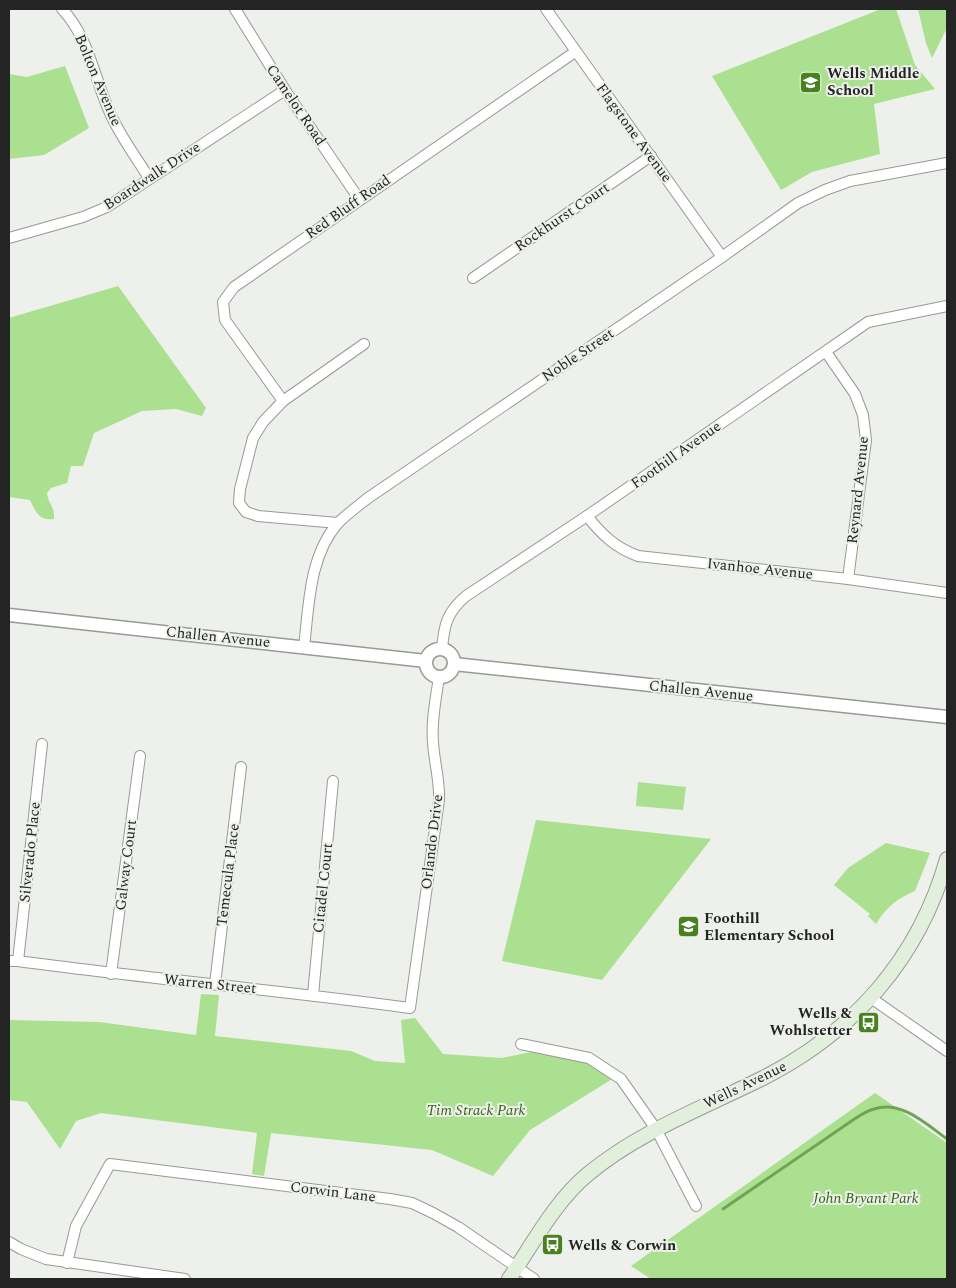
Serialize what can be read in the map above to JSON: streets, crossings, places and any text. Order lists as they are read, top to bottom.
{
  "streets": {
    "main road": ["Wells Avenue"],
    "street": [
      "Bolton Avenue",
      "Camelot Road",
      "Flagstone Avenue",
      "Boardwalk Drive",
      "Red Bluff Road",
      "Rockhurst Court",
      "Noble Street",
      "Foothill Avenue",
      "Reynard Avenue",
      "Ivanhoe Avenue",
      "Challen Avenue",
      "Orlando Drive",
      "Silverado Place",
      "Galway Court",
      "Temecula Place",
      "Citadel Court",
      "Warren Street",
      "Corwin Lane"
    ]
  },
  "crossings": [
    ["Bolton Avenue", "Boardwalk Drive"],
    ["Camelot Road", "Boardwalk Drive"],
    ["Camelot Road", "Red Bluff Road"],
    ["Flagstone Avenue", "Red Bluff Road"],
    ["Flagstone Avenue", "Rockhurst Court"],
    ["Flagstone Avenue", "Noble Street"],
    ["Noble Street", "Challen Avenue"],
    ["Foothill Avenue", "Reynard Avenue"],
    ["Foothill Avenue", "Ivanhoe Avenue"],
    ["Foothill Avenue", "Challen Avenue"],
    ["Foothill Avenue", "Orlando Drive"],
    ["Reynard Avenue", "Ivanhoe Avenue"],
    ["Challen Avenue", "Orlando Drive"],
    ["Orlando Drive", "Warren Street"],
    ["Silverado Place", "Warren Street"],
    ["Galway Court", "Warren Street"],
    ["Temecula Place", "Warren Street"],
    ["Citadel Court", "Warren Street"],
    ["Wells Avenue", "Corwin Lane"]
  ],
  "parks": ["Tim Strack Park", "John Bryant Park"],
  "places": {
    "school or university": ["Wells Middle School", "Foothill Elementary School"],
    "bus stop": ["Wells & Wohlstetter", "Wells & Corwin"]
  }
}
